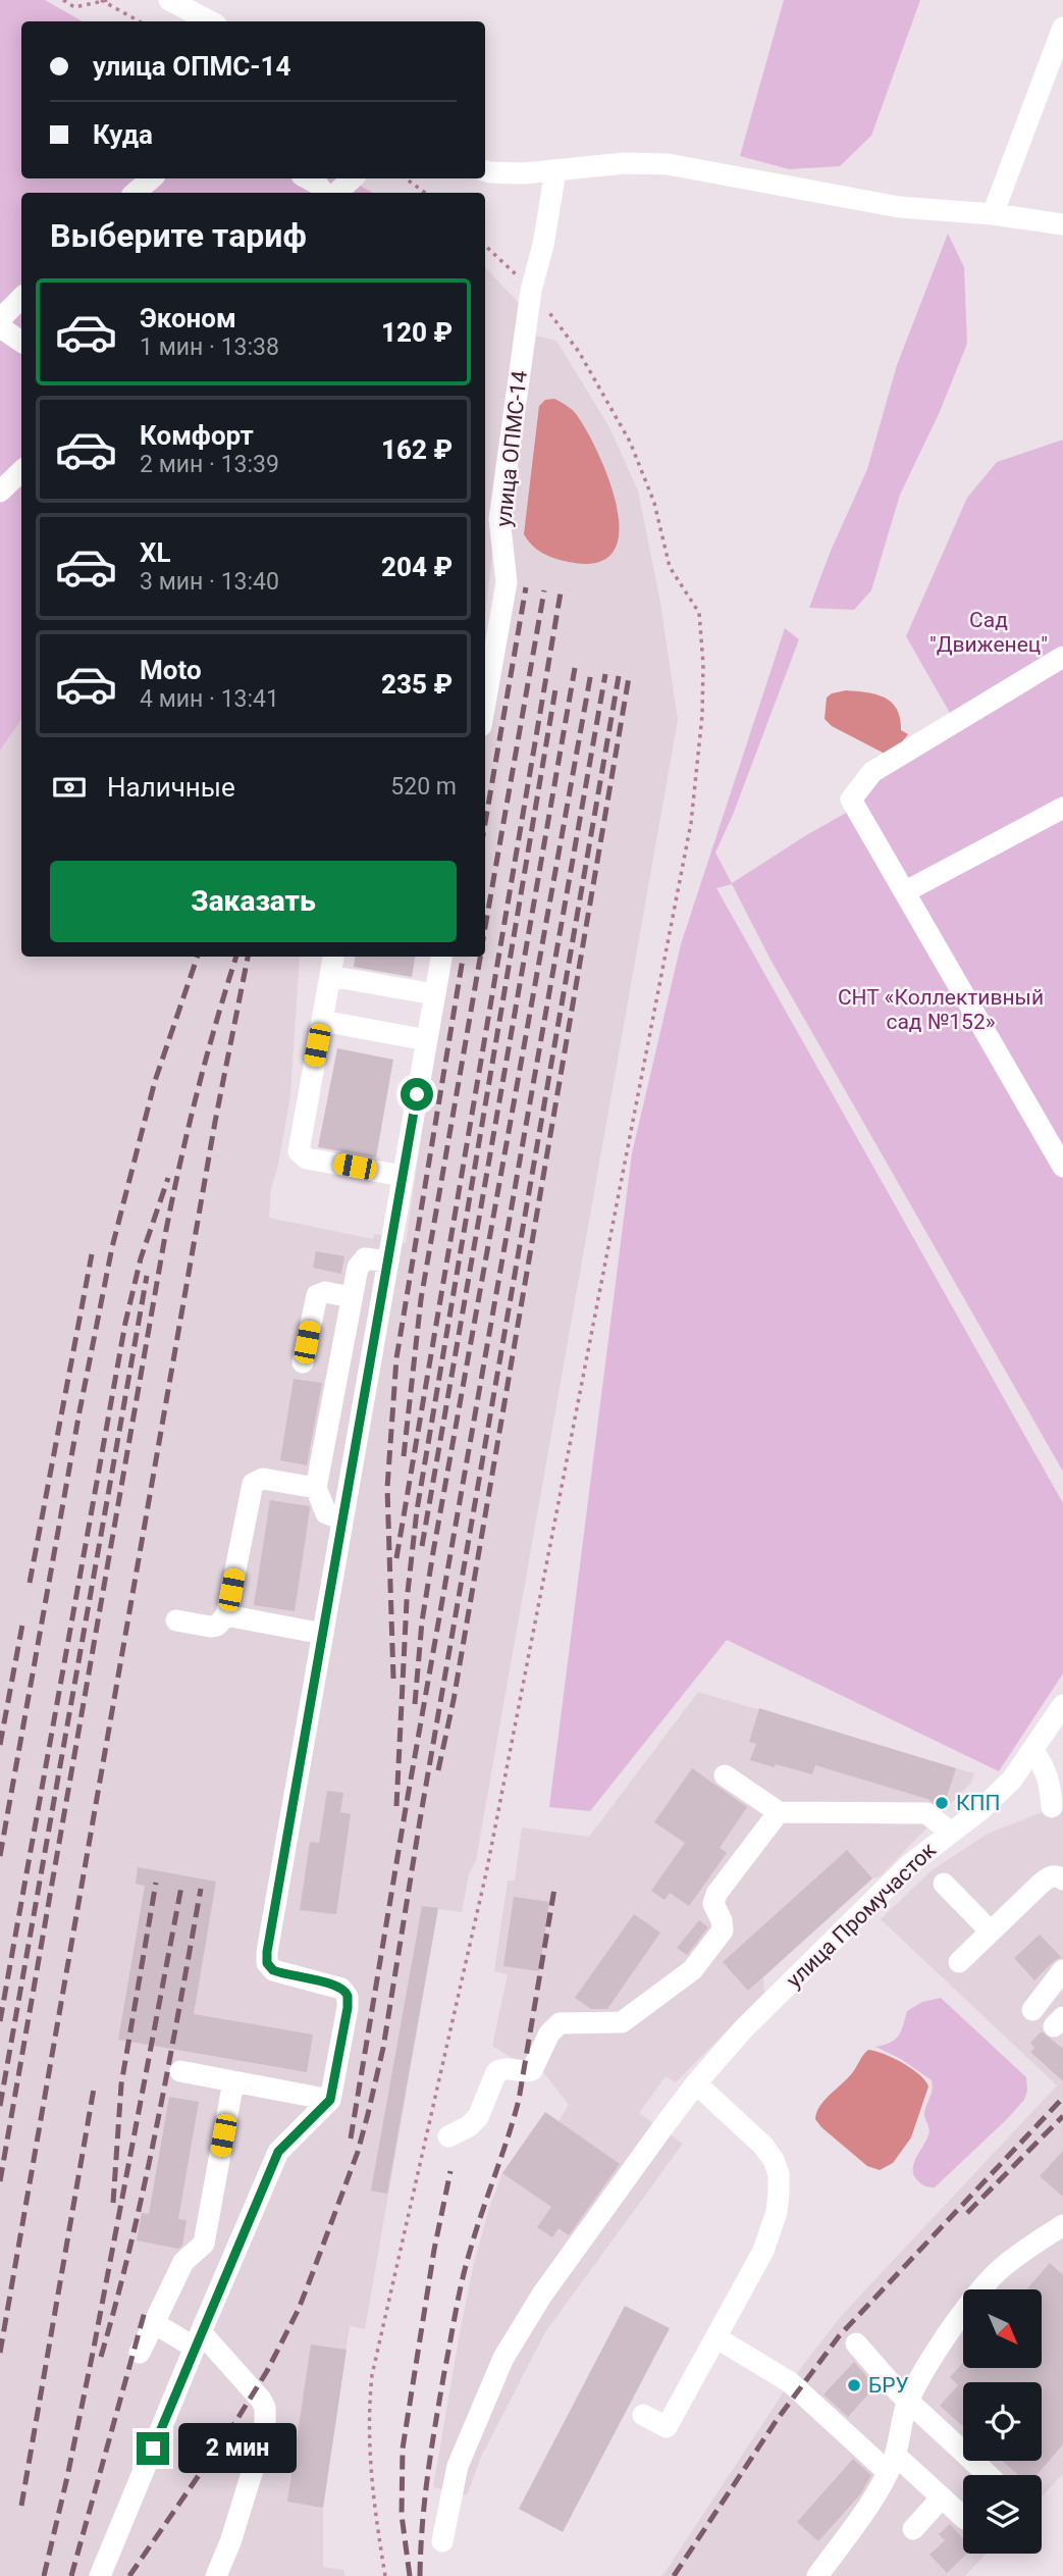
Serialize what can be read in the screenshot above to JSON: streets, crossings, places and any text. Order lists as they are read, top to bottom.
{
  "streets": {
    "street": ["улица ОПМС-14", "улица Промучасток"]
  },
  "parks": ["Сад \"Движенец\"", "СНТ «Коллективный сад №152»"],
  "places": ["КПП", "БРУ"],
  "north": "bottom right",
  "page": {
    "banner": ["улица ОПМС-14", "Куда"],
    "heading": "Выберите тариф",
    "list": [
      {
        "name": "Эконом",
        "note": "1 мин · 13:38",
        "value": "120 ₽"
      },
      {
        "name": "Комфорт",
        "note": "2 мин · 13:39",
        "value": "162 ₽"
      },
      {
        "name": "XL",
        "note": "3 мин · 13:40",
        "value": "204 ₽"
      },
      {
        "name": "Moto",
        "note": "4 мин · 13:41",
        "value": "235 ₽"
      }
    ],
    "pay": ["Наличные", "520 m"],
    "buttons": "Заказать",
    "bubble": "2 мин"
  }
}
